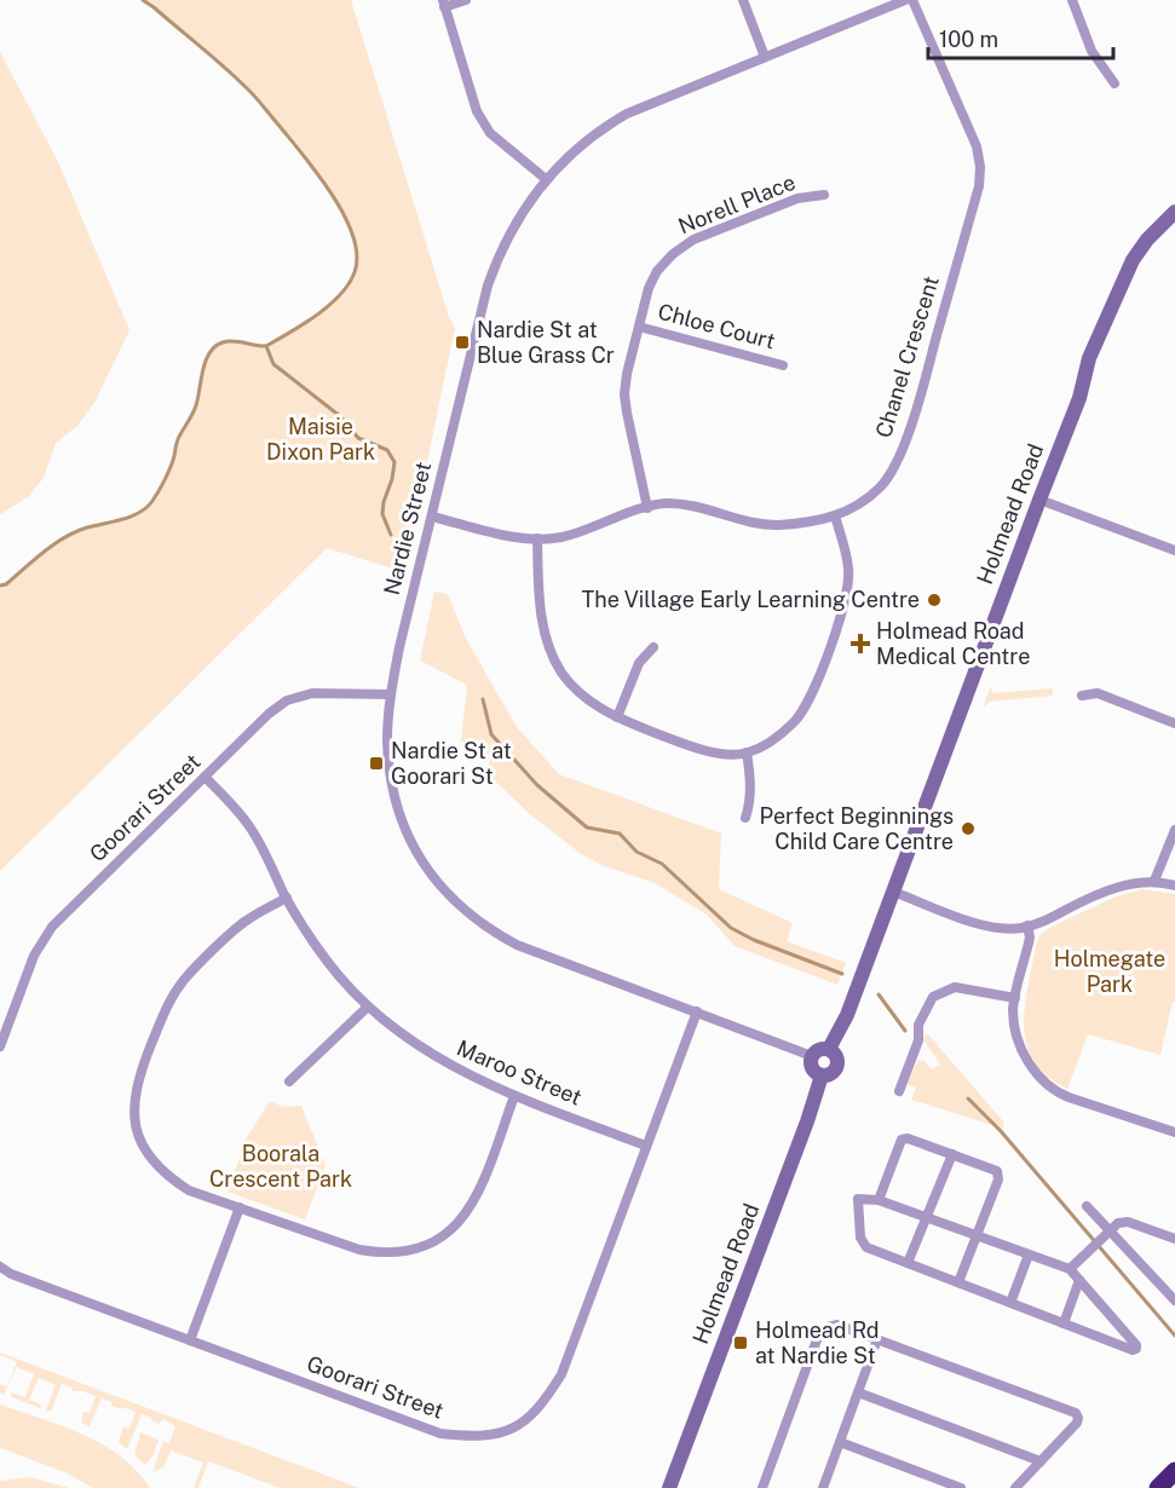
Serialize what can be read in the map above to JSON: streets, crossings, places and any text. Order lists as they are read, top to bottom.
{
  "streets": {
    "street": [
      "Norell Place",
      "Chloe Court",
      "Chanel Crescent",
      "Holmead Road",
      "Nardie Street",
      "Goorari Street",
      "Maroo Street"
    ]
  },
  "crossings": [
    ["Norell Place", "Chloe Court"],
    ["Norell Place", "Chanel Crescent"],
    ["Chanel Crescent", "Nardie Street"],
    ["Holmead Road", "Nardie Street"],
    ["Nardie Street", "Goorari Street"],
    ["Goorari Street", "Maroo Street"]
  ],
  "parks": ["Maisie Dixon Park", "Holmegate Park", "Boorala Crescent Park"],
  "places": {
    "transit": ["Nardie St at Blue Grass Cr", "Nardie St at Goorari St", "Holmead Rd at Nardie St"],
    "other": ["The Village Early Learning Centre", "Perfect Beginnings Child Care Centre"],
    "health": ["Holmead Road Medical Centre"]
  },
  "scale_bar": "100 m"
}
